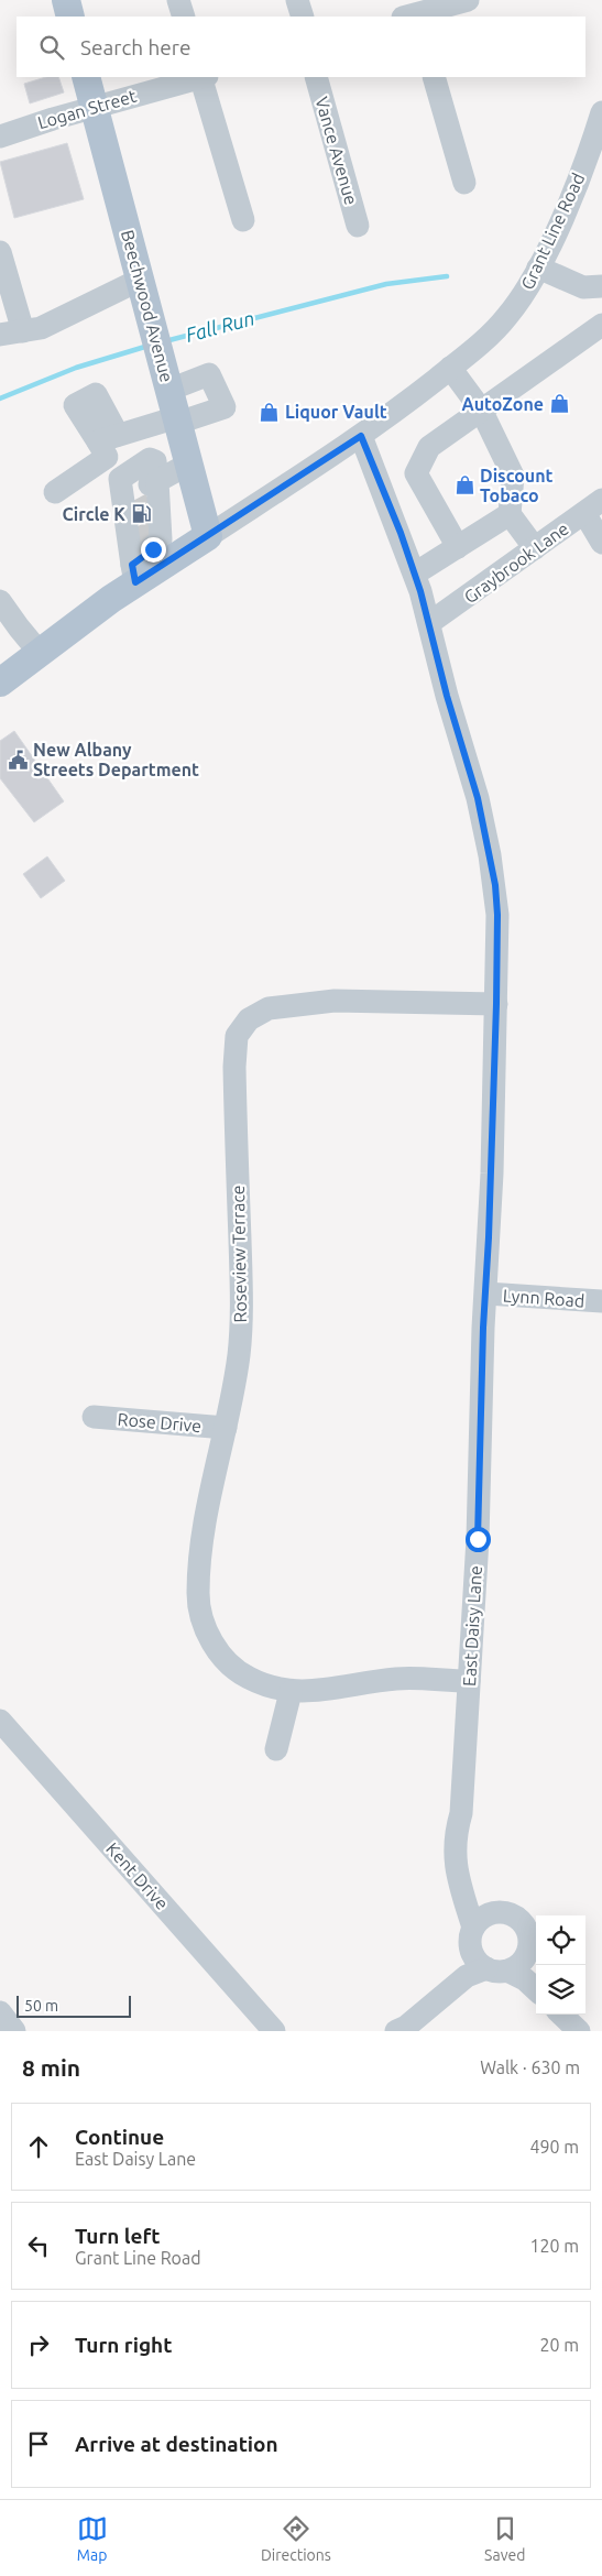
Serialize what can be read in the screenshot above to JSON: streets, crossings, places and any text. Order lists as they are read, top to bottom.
{
  "streets": {
    "main road": ["Grant Line Road", "Beechwood Avenue"],
    "street": [
      "Logan Street",
      "Vance Avenue",
      "Graybrook Lane",
      "Roseview Terrace",
      "Lynn Road",
      "Rose Drive",
      "East Daisy Lane",
      "Kent Drive"
    ]
  },
  "crossings": [
    ["Logan Street", "Beechwood Avenue"],
    ["Grant Line Road", "Beechwood Avenue"],
    ["Grant Line Road", "East Daisy Lane"],
    ["Graybrook Lane", "East Daisy Lane"],
    ["Roseview Terrace", "Rose Drive"],
    ["Roseview Terrace", "East Daisy Lane"],
    ["Lynn Road", "East Daisy Lane"]
  ],
  "water": ["Fall Run"],
  "places": {
    "shop": ["AutoZone", "Liquor Vault", "Discount Tobaco"],
    "fuel station": ["Circle K"],
    "public building": ["New Albany Streets Department"]
  },
  "scale_bar": "50 m",
  "page": {
    "search": "Search here",
    "scale": "50 m",
    "heading": ["8 min", "Walk · 630 m"],
    "list": [
      ["Continue", "East Daisy Lane", "490 m"],
      ["Turn left", "Grant Line Road", "120 m"],
      ["Turn right", "20 m"],
      "Arrive at destination"
    ],
    "nav": ["Map", "Directions", "Saved"]
  }
}
